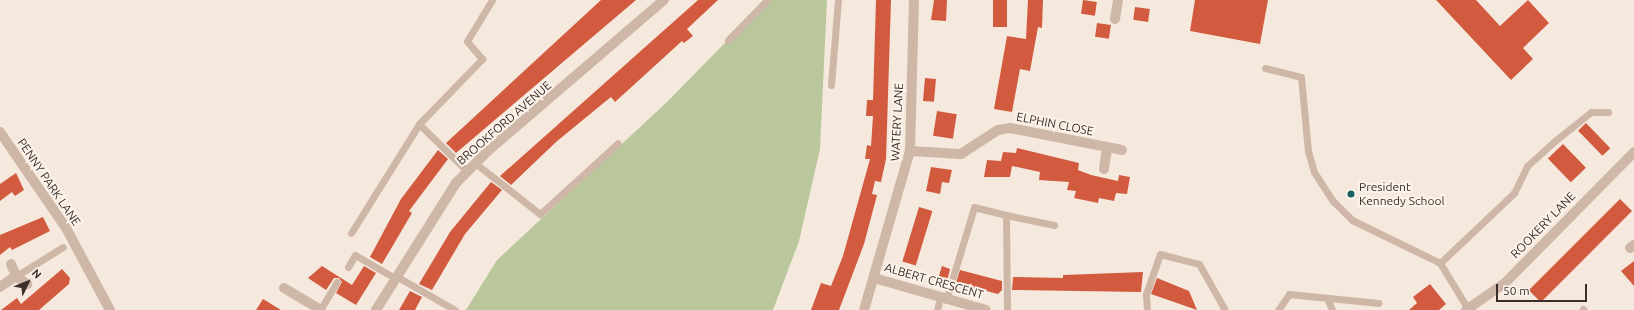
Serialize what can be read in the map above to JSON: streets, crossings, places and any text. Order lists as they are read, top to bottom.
{
  "streets": {
    "street": [
      "WATERY LANE",
      "BROOKFORD AVENUE",
      "ELPHIN CLOSE",
      "PENNY PARK LANE",
      "ROOKERY LANE",
      "ALBERT CRESCENT"
    ]
  },
  "crossings": [
    ["WATERY LANE", "ELPHIN CLOSE"],
    ["WATERY LANE", "ALBERT CRESCENT"]
  ],
  "places": ["President Kennedy School"],
  "scale_bar": "50 m",
  "north": "top right"
}
